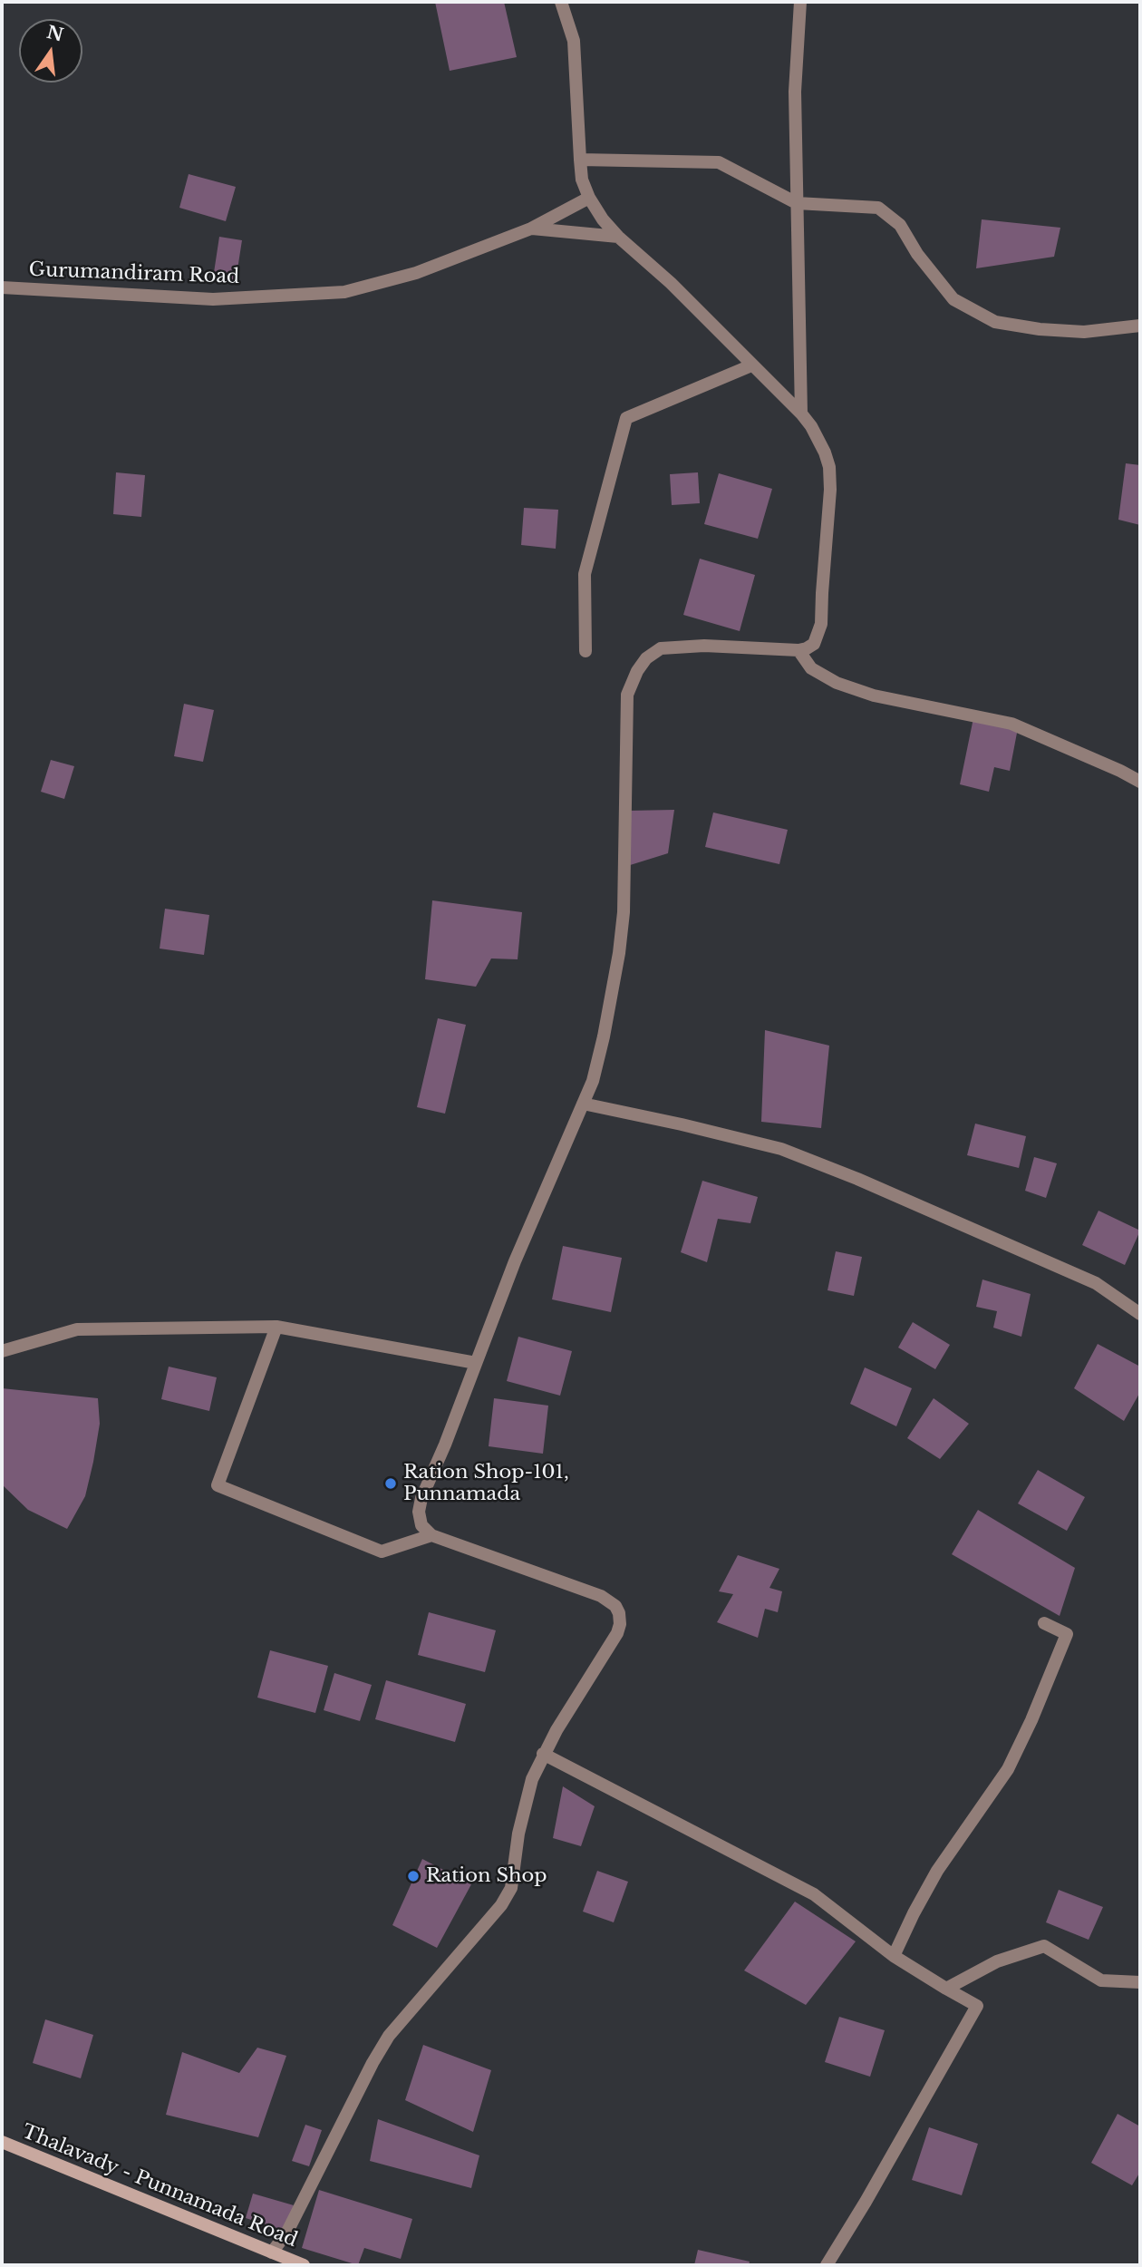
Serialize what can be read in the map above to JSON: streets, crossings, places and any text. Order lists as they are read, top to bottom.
{
  "streets": {
    "main road": ["Thalavady - Punnamada Road"],
    "street": ["Gurumandiram Road"]
  },
  "places": ["Ration Shop-101, Punnamada", "Ration Shop"],
  "north": "top"
}
